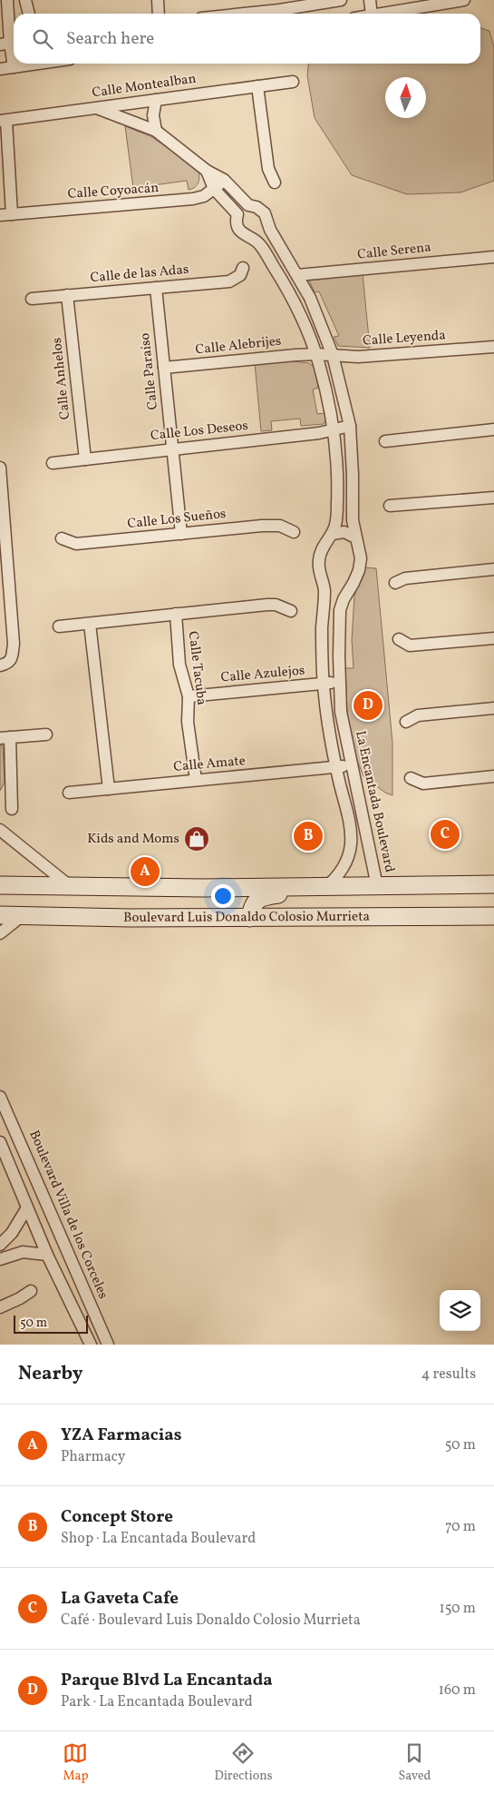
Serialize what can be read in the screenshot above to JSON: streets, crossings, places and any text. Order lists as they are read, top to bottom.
{
  "streets": {
    "main road": ["Boulevard Luis Donaldo Colosio Murrieta"],
    "street": [
      "Calle Montealban",
      "Calle Coyoacán",
      "Calle Serena",
      "Calle de las Adas",
      "Calle Leyenda",
      "Calle Alebrijes",
      "Calle Paraíso",
      "Calle Anhelos",
      "Calle Los Deseos",
      "Calle Los Sueños",
      "Calle Tacuba",
      "Calle Azulejos",
      "Calle Amate",
      "La Encantada Boulevard",
      "Boulevard Villa de los Corceles"
    ]
  },
  "crossings": [
    ["Calle Montealban", "La Encantada Boulevard"],
    ["Calle Coyoacán", "La Encantada Boulevard"],
    ["Calle Serena", "La Encantada Boulevard"],
    ["Calle de las Adas", "Calle Paraíso"],
    ["Calle de las Adas", "Calle Anhelos"],
    ["Calle Leyenda", "Calle Alebrijes"],
    ["Calle Leyenda", "La Encantada Boulevard"],
    ["Calle Alebrijes", "Calle Paraíso"],
    ["Calle Paraíso", "Calle Los Deseos"],
    ["Calle Paraíso", "Calle Los Sueños"],
    ["Calle Anhelos", "Calle Los Deseos"],
    ["Calle Los Deseos", "La Encantada Boulevard"],
    ["Calle Tacuba", "Calle Azulejos"],
    ["Calle Tacuba", "Calle Amate"],
    ["Calle Azulejos", "La Encantada Boulevard"],
    ["Calle Amate", "La Encantada Boulevard"]
  ],
  "places": {
    "shop": ["Kids and Moms"]
  },
  "scale_bar": "50 m",
  "north": "top",
  "page": {
    "search": "Search here",
    "pins": [
      "D",
      "C",
      "B",
      "A"
    ],
    "scale": "50 m",
    "heading": ["Nearby", "4 results"],
    "list": [
      {
        "mark": "A",
        "name": "YZA Farmacias",
        "note": "Pharmacy",
        "value": "50 m"
      },
      {
        "mark": "B",
        "name": "Concept Store",
        "note": "Shop · La Encantada Boulevard",
        "value": "70 m"
      },
      {
        "mark": "C",
        "name": "La Gaveta Cafe",
        "note": "Café · Boulevard Luis Donaldo Colosio Murrieta",
        "value": "150 m"
      },
      {
        "mark": "D",
        "name": "Parque Blvd La Encantada",
        "note": "Park · La Encantada Boulevard",
        "value": "160 m"
      }
    ],
    "nav": ["Map", "Directions", "Saved"]
  }
}
